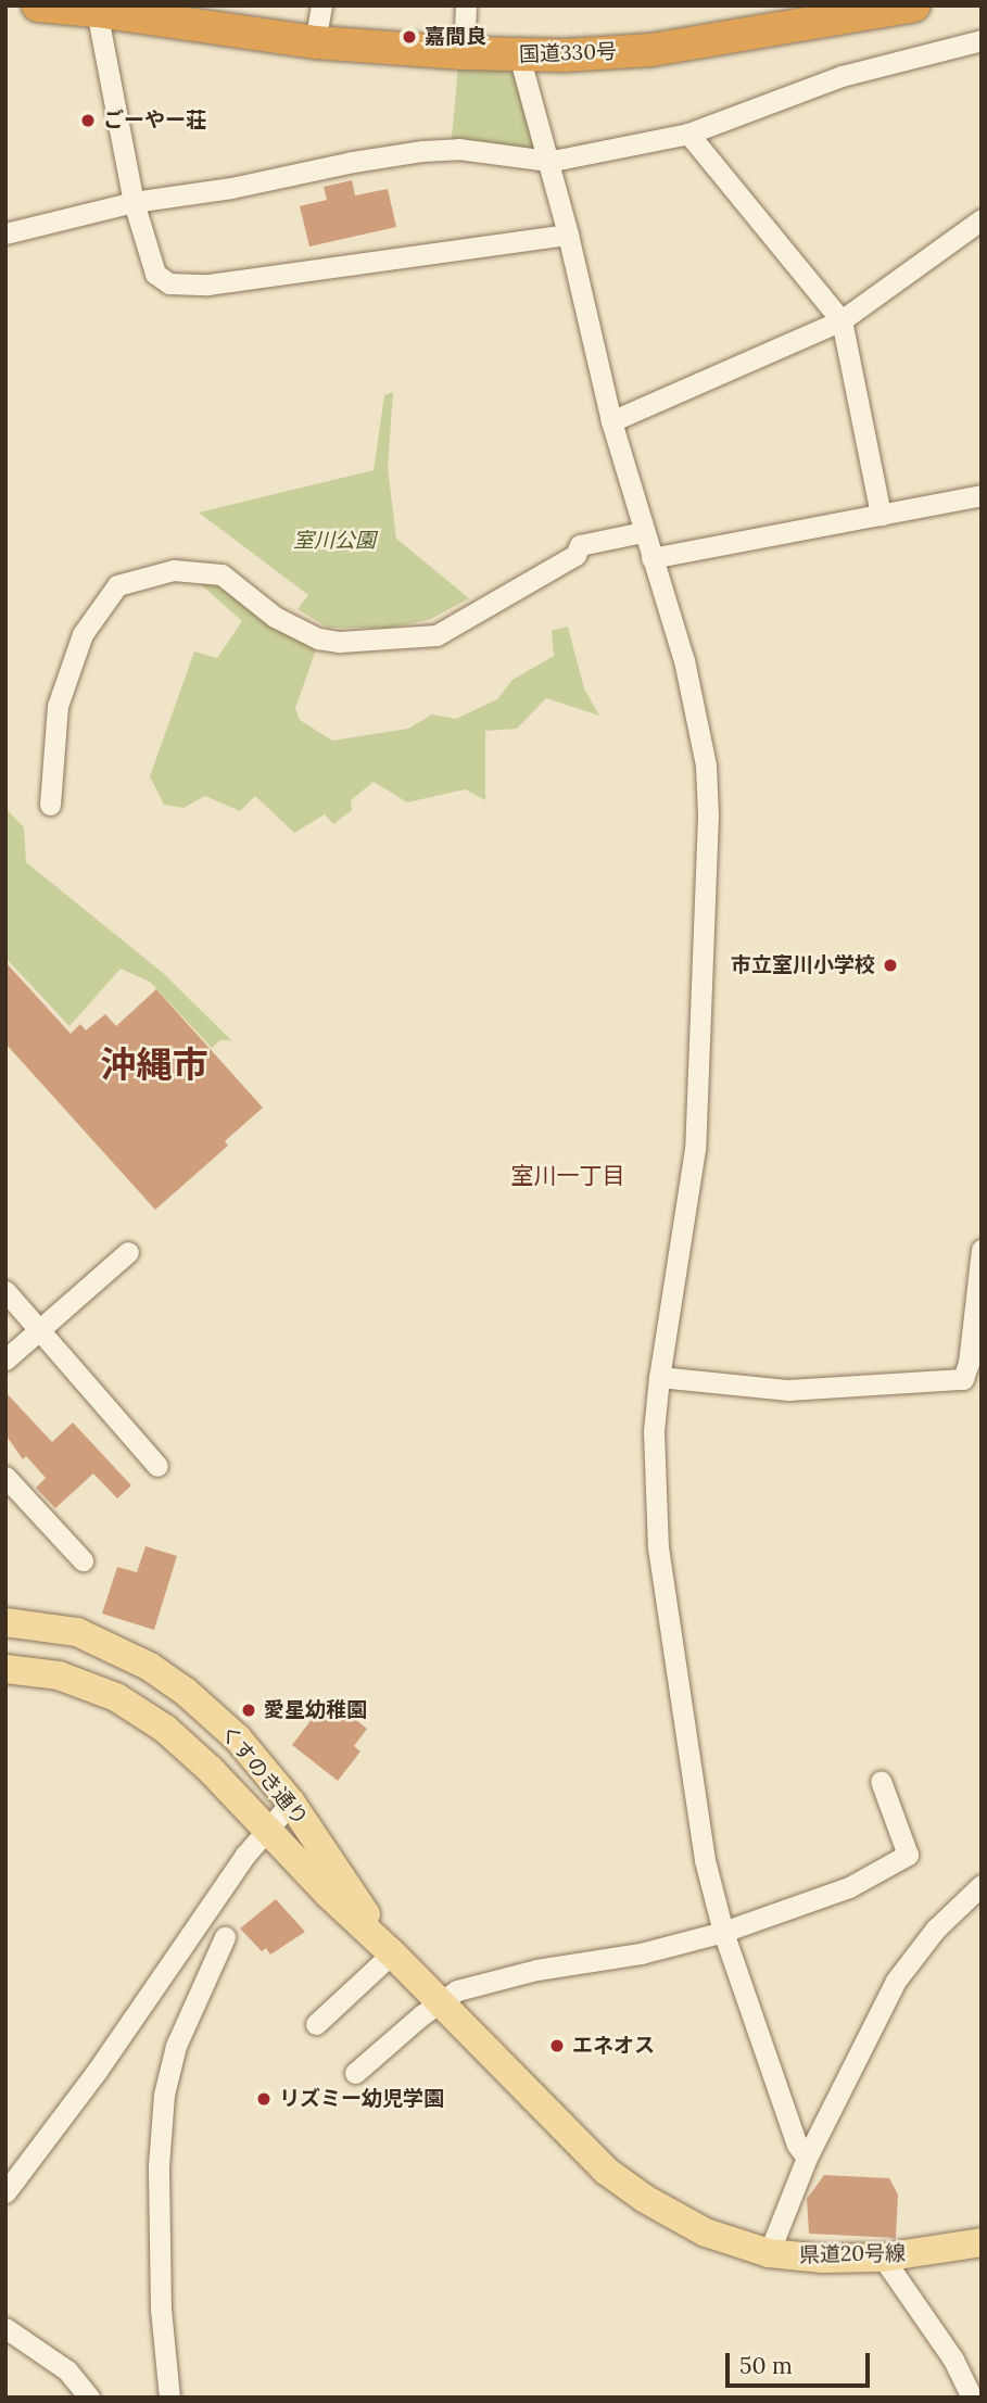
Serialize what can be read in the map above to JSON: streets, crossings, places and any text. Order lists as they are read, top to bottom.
{
  "streets": {
    "highway": ["国道330号"],
    "main road": ["くすのき通り", "県道20号線"]
  },
  "crossings": [
    ["くすのき通り", "県道20号線"]
  ],
  "districts": ["沖縄市", "室川一丁目"],
  "parks": ["室川公園"],
  "places": [
    "嘉間良",
    "ごーやー荘",
    "市立室川小学校",
    "愛星幼稚園",
    "エネオス",
    "リズミー幼児学園"
  ],
  "scale_bar": "50 m"
}
